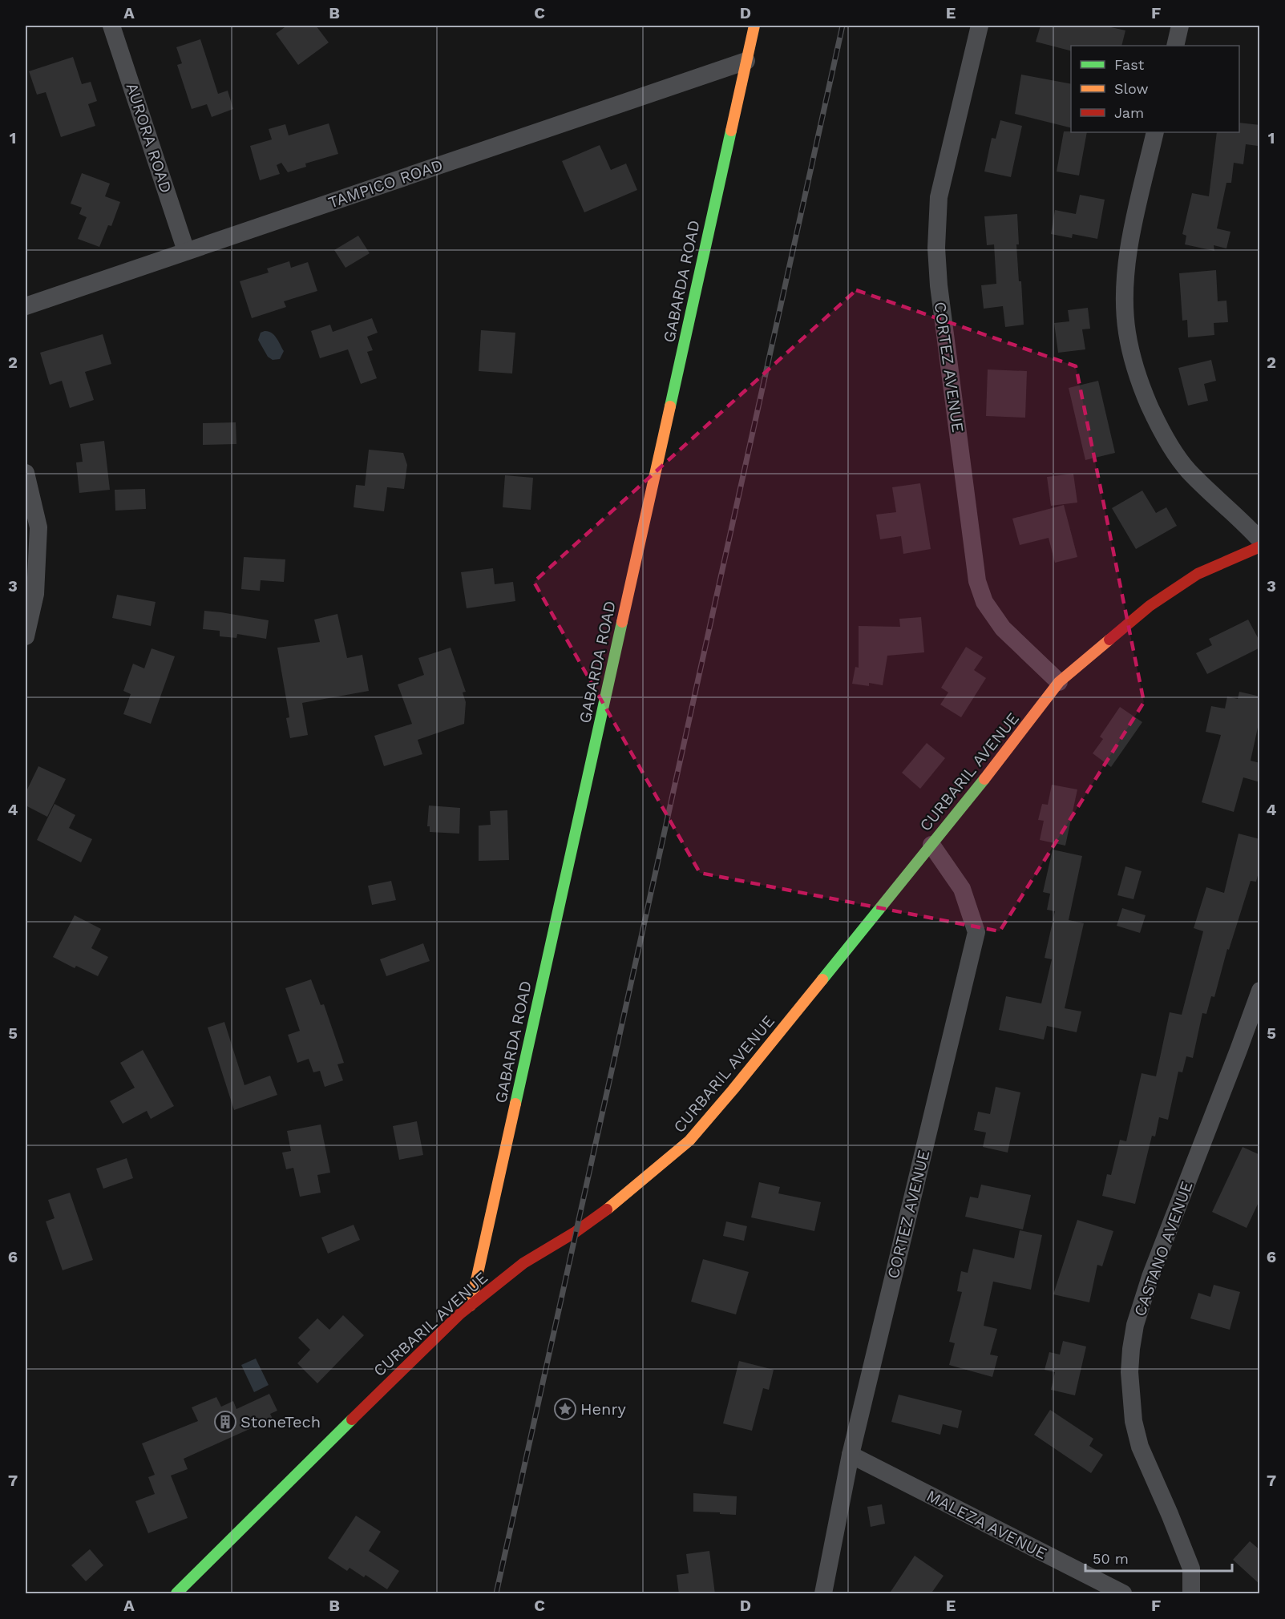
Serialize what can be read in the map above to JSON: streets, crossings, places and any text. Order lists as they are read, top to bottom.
{
  "streets": {
    "street": [
      "AURORA ROAD",
      "TAMPICO ROAD",
      "GABARDA ROAD",
      "CORTEZ AVENUE",
      "CURBARIL AVENUE",
      "CASTANO AVENUE",
      "MALEZA AVENUE"
    ]
  },
  "crossings": [
    ["AURORA ROAD", "TAMPICO ROAD"],
    ["TAMPICO ROAD", "GABARDA ROAD"],
    ["GABARDA ROAD", "CURBARIL AVENUE"],
    ["CORTEZ AVENUE", "CURBARIL AVENUE"],
    ["CORTEZ AVENUE", "MALEZA AVENUE"]
  ],
  "places": {
    "place": ["Henry"],
    "building": ["StoneTech"]
  },
  "legend": ["Fast", "Slow", "Jam"],
  "scale_bar": "50 m",
  "grid": {
    "columns": [
      "A",
      "B",
      "C",
      "D",
      "E",
      "F"
    ],
    "rows": [
      "1",
      "2",
      "3",
      "4",
      "5",
      "6",
      "7"
    ]
  }
}
